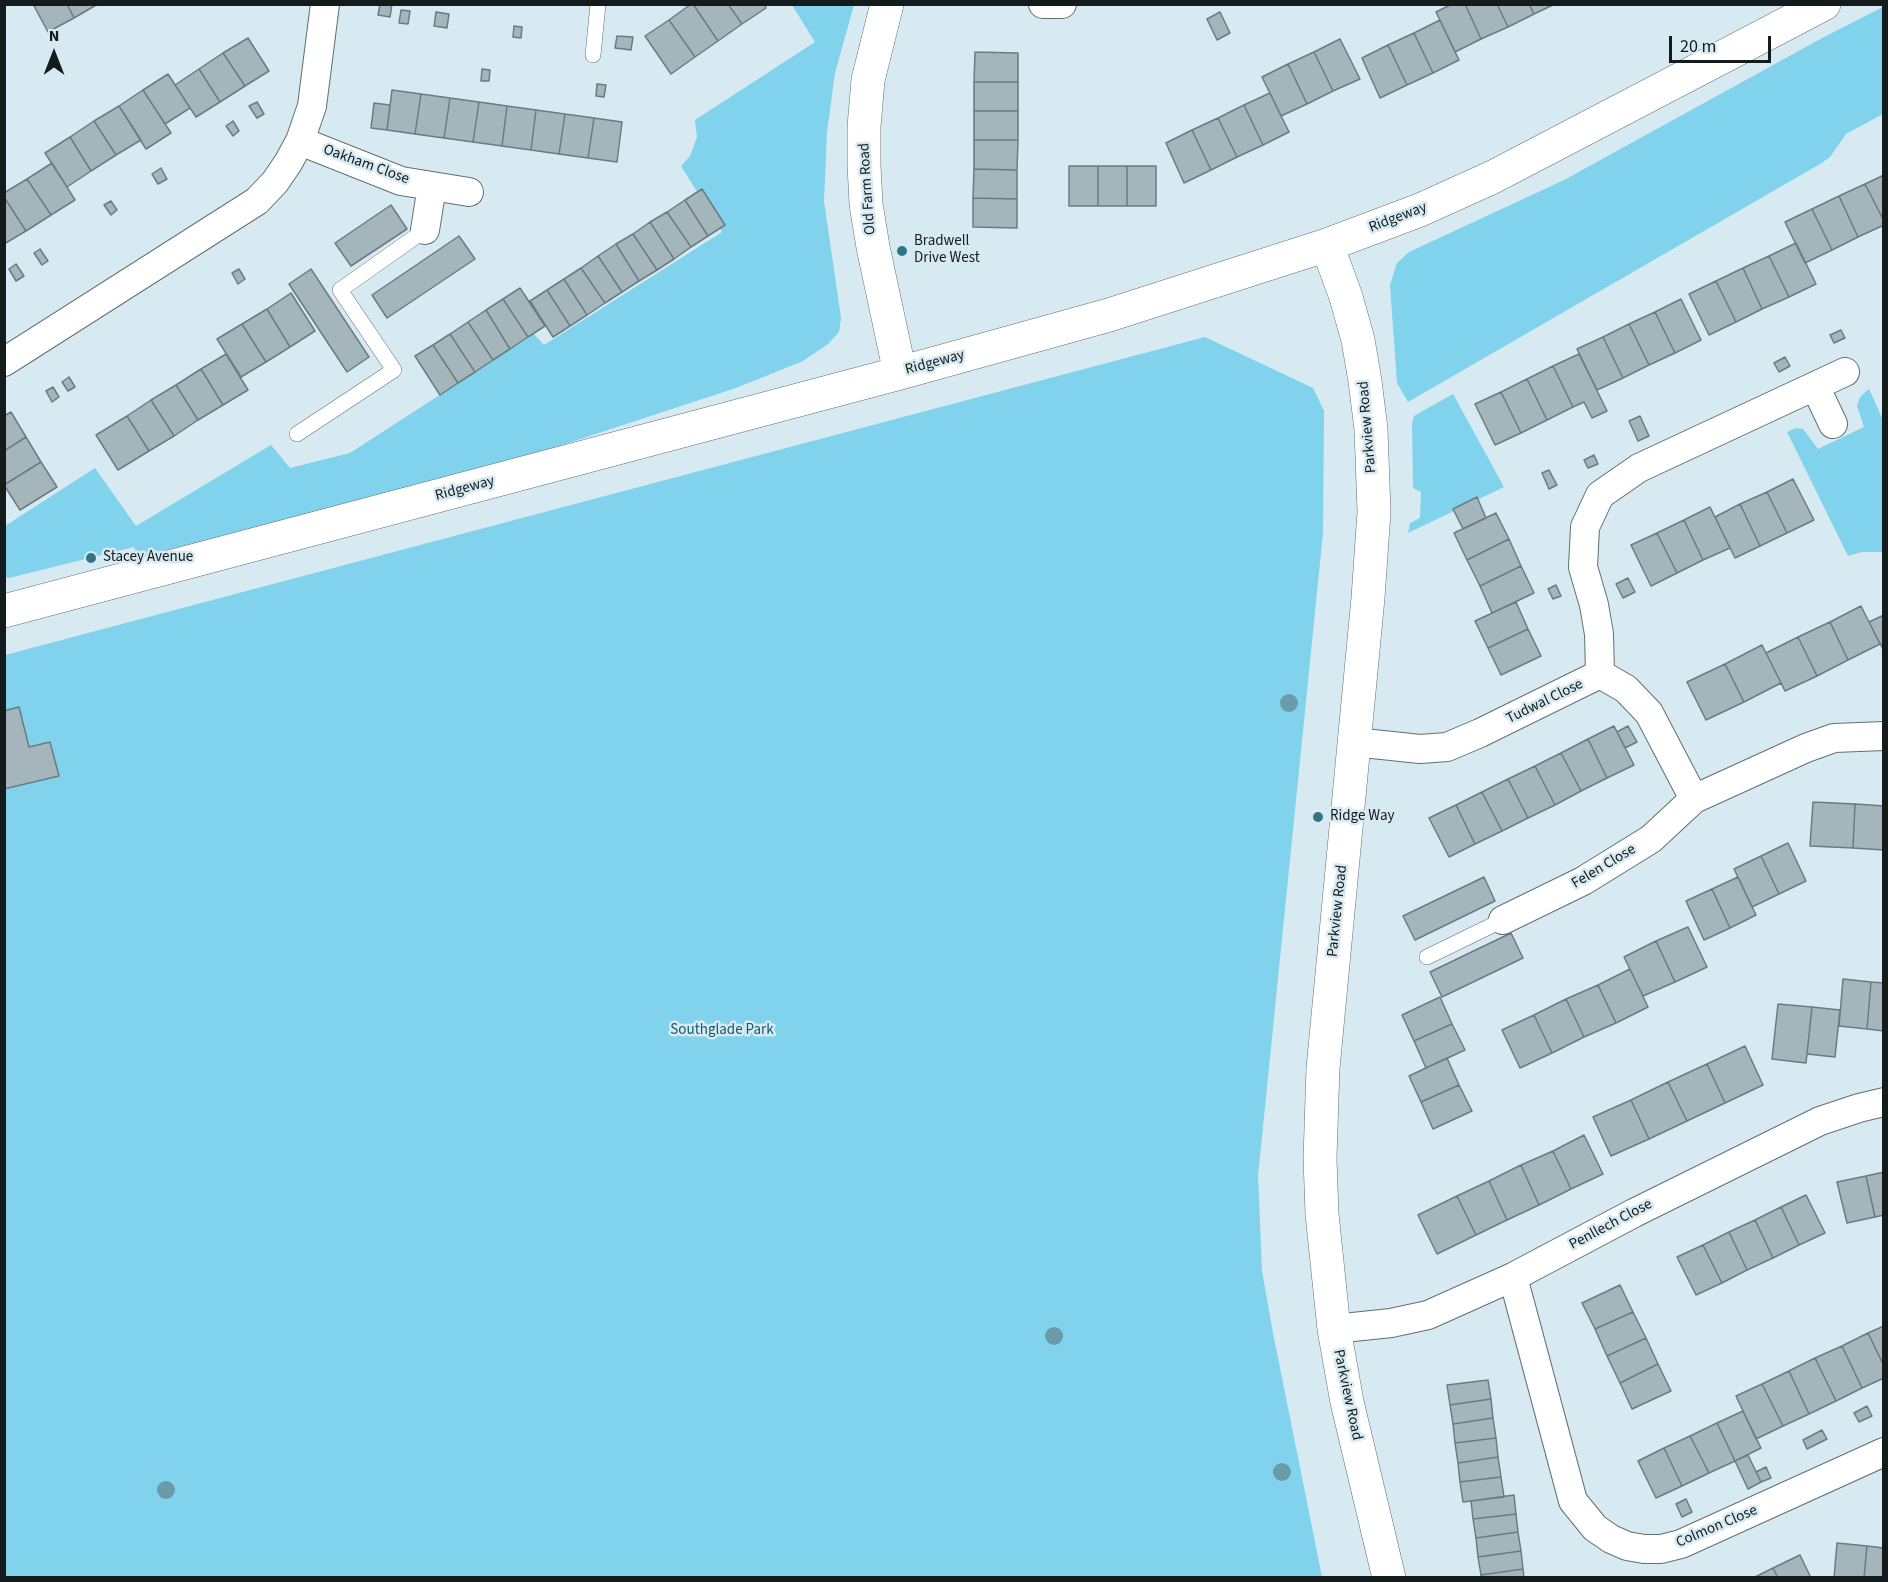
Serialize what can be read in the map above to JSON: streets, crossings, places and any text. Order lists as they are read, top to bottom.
{
  "streets": {
    "street": [
      "Oakham Close",
      "Old Farm Road",
      "Ridgeway",
      "Parkview Road",
      "Tudwal Close",
      "Felen Close",
      "Penllech Close",
      "Colmon Close"
    ]
  },
  "crossings": [
    ["Old Farm Road", "Ridgeway"],
    ["Ridgeway", "Parkview Road"],
    ["Parkview Road", "Tudwal Close"],
    ["Parkview Road", "Penllech Close"],
    ["Penllech Close", "Colmon Close"]
  ],
  "parks": ["Southglade Park"],
  "places": ["Bradwell Drive West", "Stacey Avenue", "Ridge Way"],
  "scale_bar": "20 m",
  "north": "top"
}
